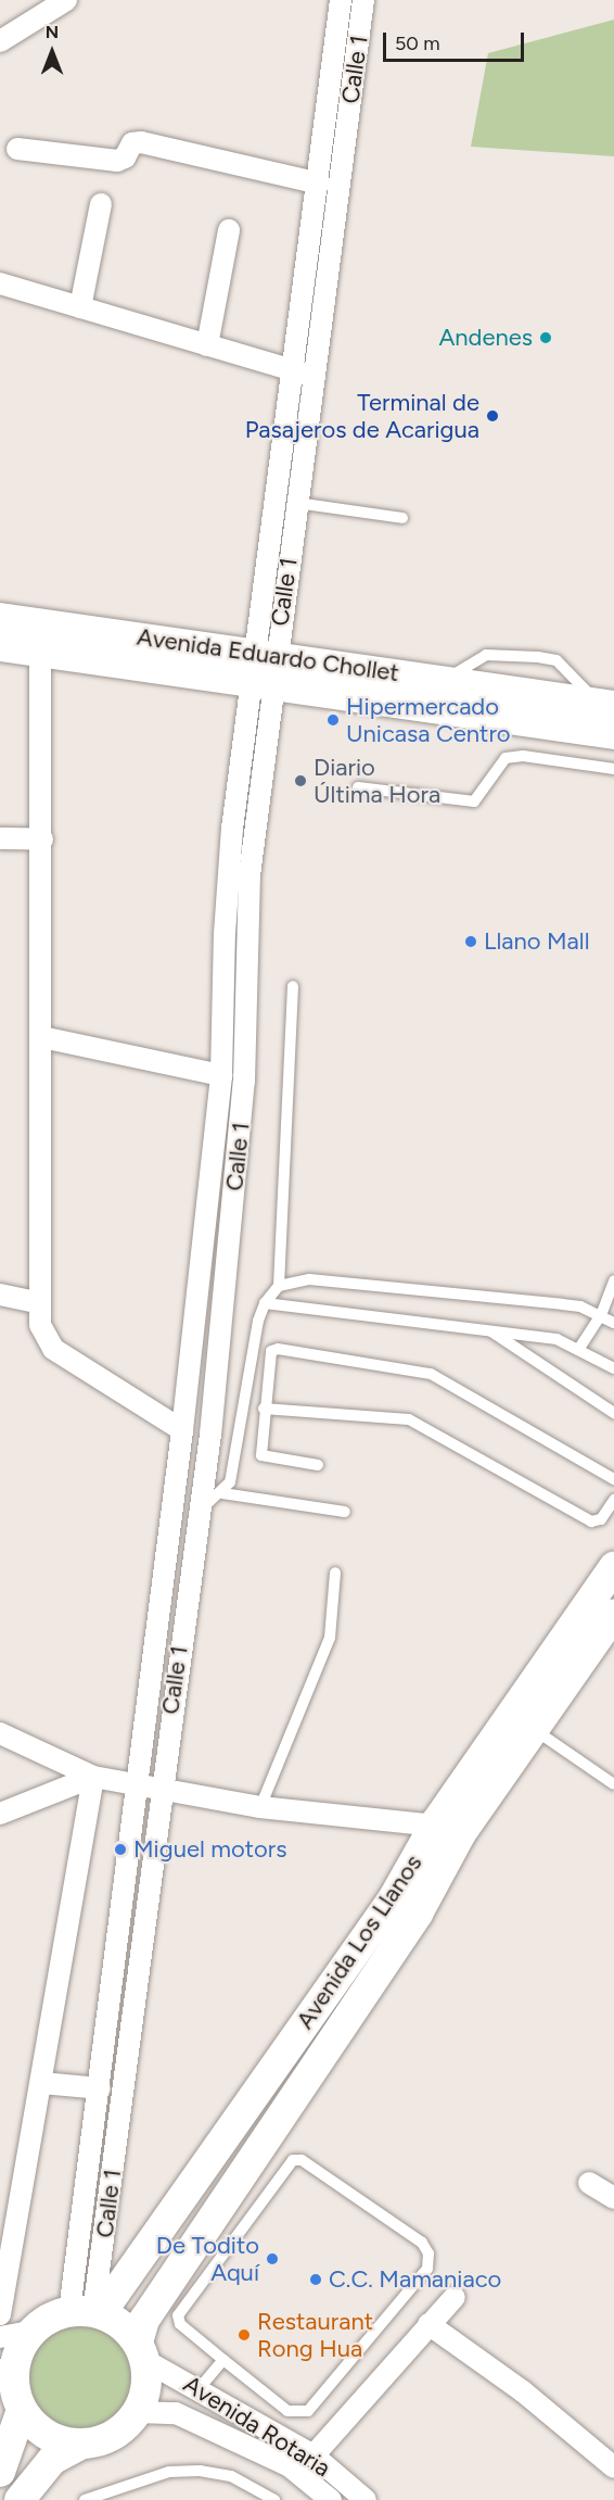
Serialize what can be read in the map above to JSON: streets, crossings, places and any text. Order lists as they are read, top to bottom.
{
  "streets": {
    "street": [
      "Calle 1",
      "Avenida Eduardo Chollet",
      "Avenida Los Llanos",
      "Avenida Rotaria"
    ]
  },
  "crossings": [
    ["Calle 1", "Avenida Eduardo Chollet"],
    ["Calle 1", "Avenida Los Llanos"],
    ["Calle 1", "Avenida Rotaria"],
    ["Avenida Los Llanos", "Avenida Rotaria"]
  ],
  "places": [
    "Andenes",
    "Terminal de Pasajeros de Acarigua",
    "Hipermercado Unicasa Centro",
    "Diario Última Hora",
    "Llano Mall",
    "Miguel motors",
    "De Todito Aquí",
    "C.C. Mamaniaco",
    "Restaurant Rong Hua"
  ],
  "scale_bar": "50 m",
  "north": "top"
}
